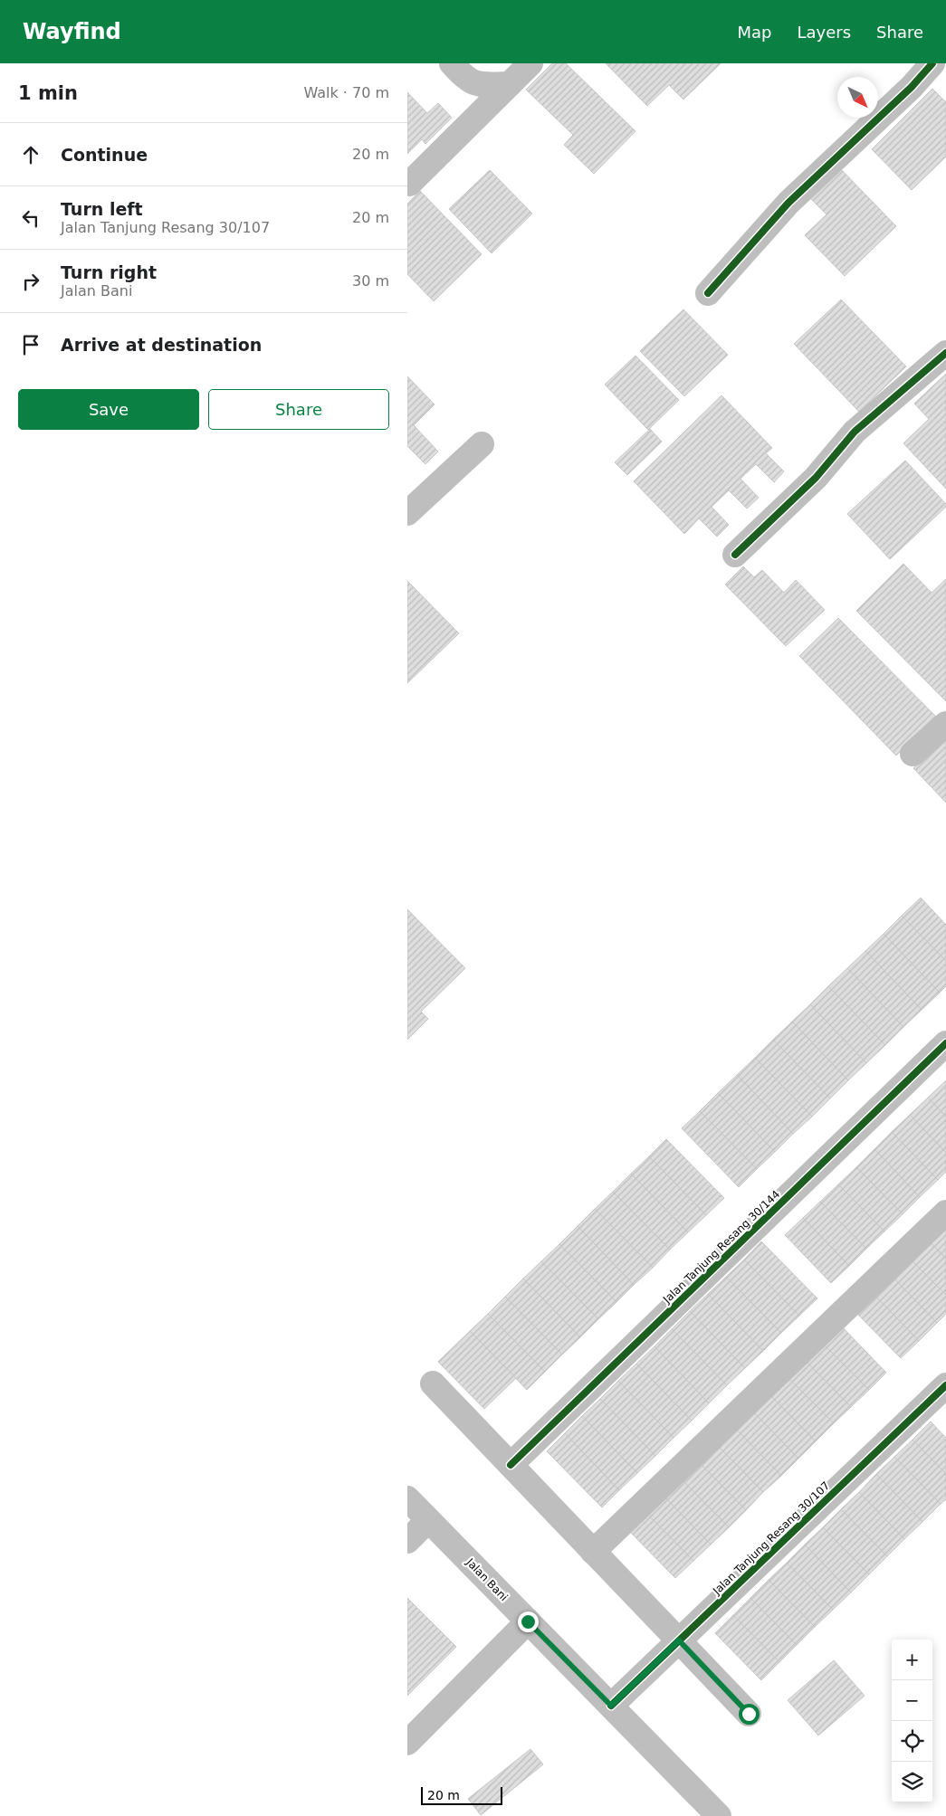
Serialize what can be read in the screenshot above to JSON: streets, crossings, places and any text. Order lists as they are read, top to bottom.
{
  "streets": {
    "street": ["Jalan Tanjung Resang 30/144", "Jalan Tanjung Resang 30/107", "Jalan Bani"]
  },
  "crossings": [
    ["Jalan Tanjung Resang 30/107", "Jalan Bani"]
  ],
  "scale_bar": "20 m",
  "north": "bottom right",
  "page": {
    "header": "Wayfind",
    "nav": ["Map", "Layers", "Share"],
    "heading": ["1 min", "Walk · 70 m"],
    "list": [
      ["Continue", "20 m"],
      ["Turn left", "Jalan Tanjung Resang 30/107", "20 m"],
      ["Turn right", "Jalan Bani", "30 m"],
      "Arrive at destination"
    ],
    "buttons": ["Save", "Share"],
    "map_buttons": ["+", "−"],
    "scale": "20 m"
  }
}
